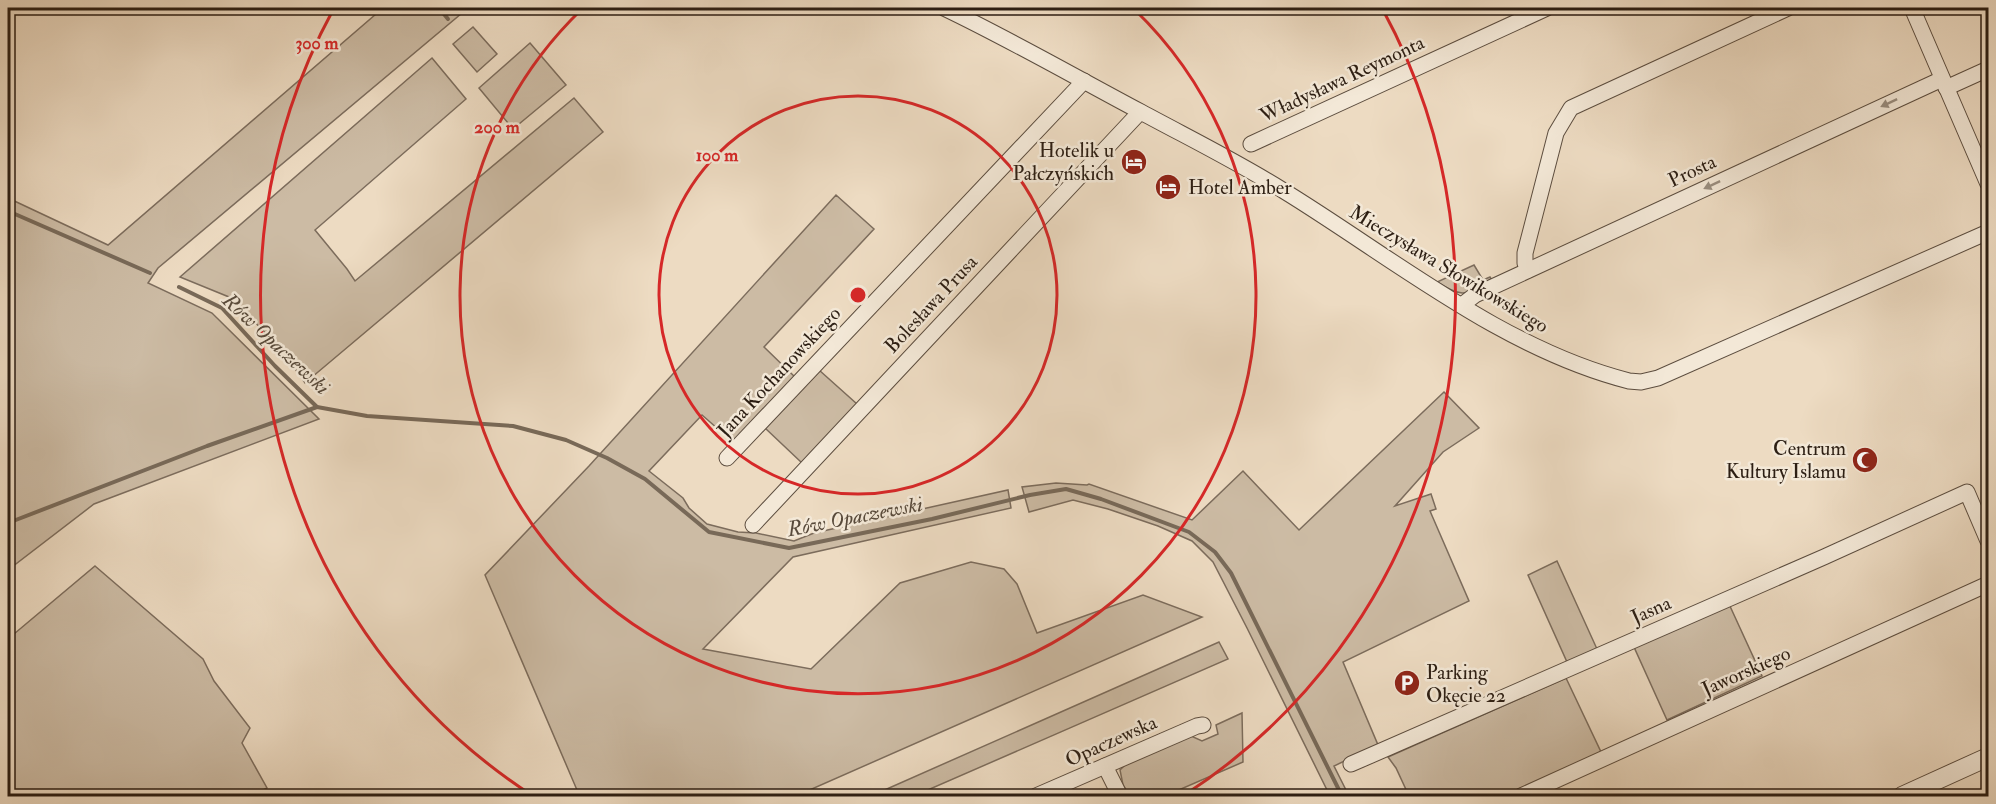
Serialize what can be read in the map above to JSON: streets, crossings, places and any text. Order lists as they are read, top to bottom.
{
  "streets": {
    "street": [
      "Władysława Reymonta",
      "Prosta",
      "Mieczysława Słowikowskiego",
      "Bolesława Prusa",
      "Jana Kochanowskiego",
      "Jasna",
      "Jaworskiego",
      "Opaczewska"
    ]
  },
  "crossings": [
    ["Prosta", "Mieczysława Słowikowskiego"],
    ["Mieczysława Słowikowskiego", "Bolesława Prusa"],
    ["Mieczysława Słowikowskiego", "Jana Kochanowskiego"]
  ],
  "one_way": ["Prosta"],
  "water": ["Rów Opaczewski"],
  "places": {
    "hotel": ["Hotelik u Pałczyńskich", "Hotel Amber"],
    "mosque": ["Centrum Kultury Islamu"],
    "parking": ["Parking Okęcie 22"]
  },
  "rings": ["300 m", "200 m", "100 m"]
}
